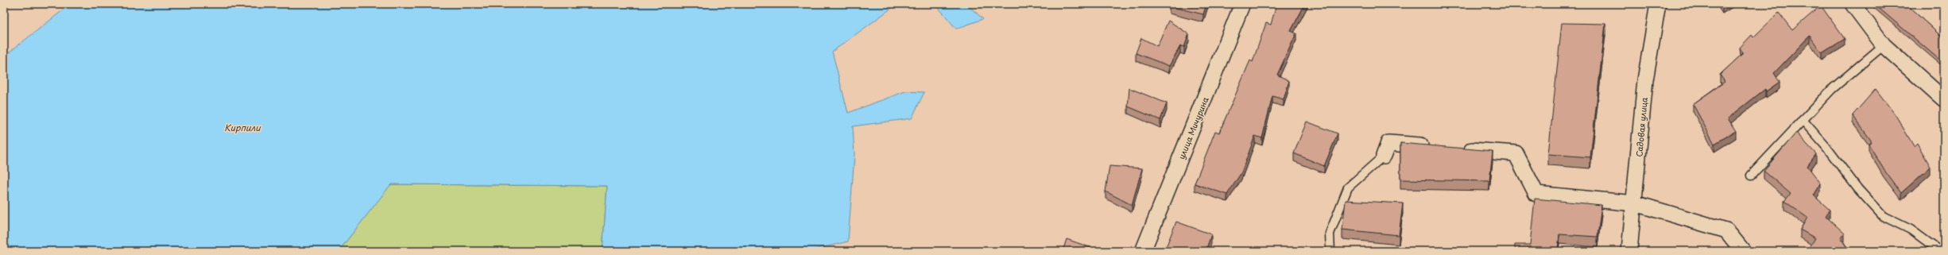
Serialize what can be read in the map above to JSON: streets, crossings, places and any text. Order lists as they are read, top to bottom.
{
  "streets": {
    "street": ["Садовая улица", "улица Мичурина"]
  },
  "water": ["Кирпили"]
}
